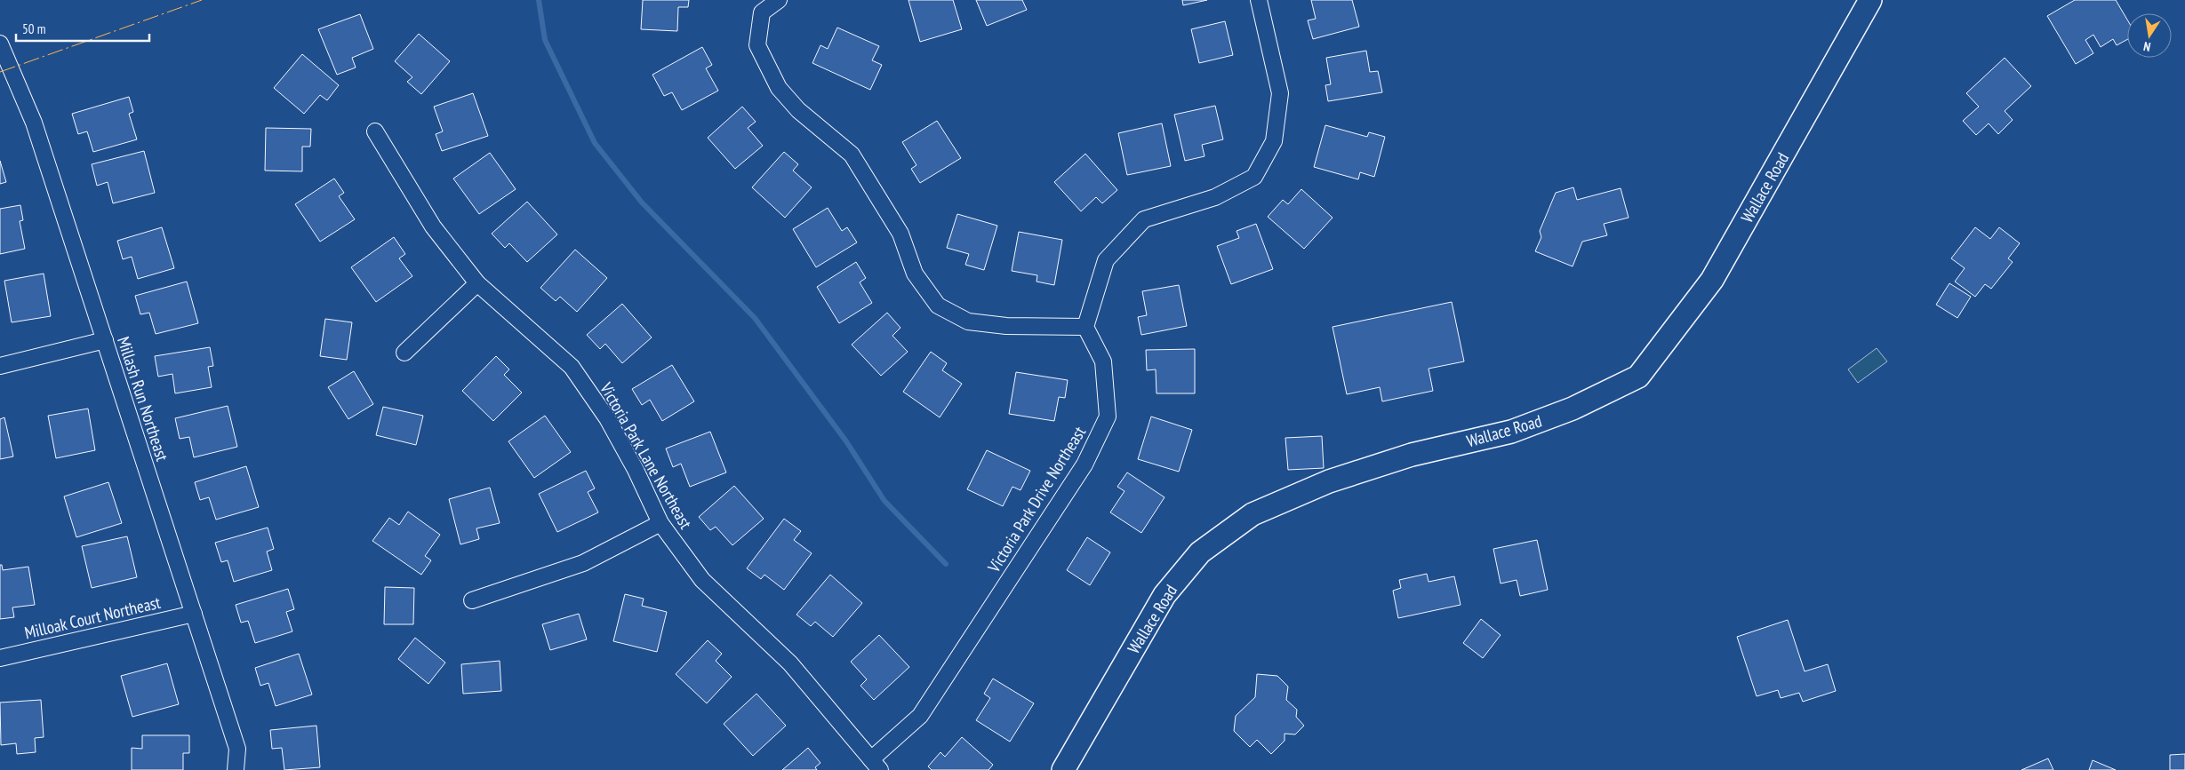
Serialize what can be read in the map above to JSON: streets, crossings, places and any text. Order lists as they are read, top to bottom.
{
  "streets": {
    "street": [
      "Wallace Road",
      "Millash Run Northeast",
      "Victoria Park Lane Northeast",
      "Victoria Park Drive Northeast",
      "Milloak Court Northeast"
    ]
  },
  "crossings": [
    ["Millash Run Northeast", "Milloak Court Northeast"],
    ["Victoria Park Lane Northeast", "Victoria Park Drive Northeast"]
  ],
  "scale_bar": "50 m",
  "north": "bottom"
}
